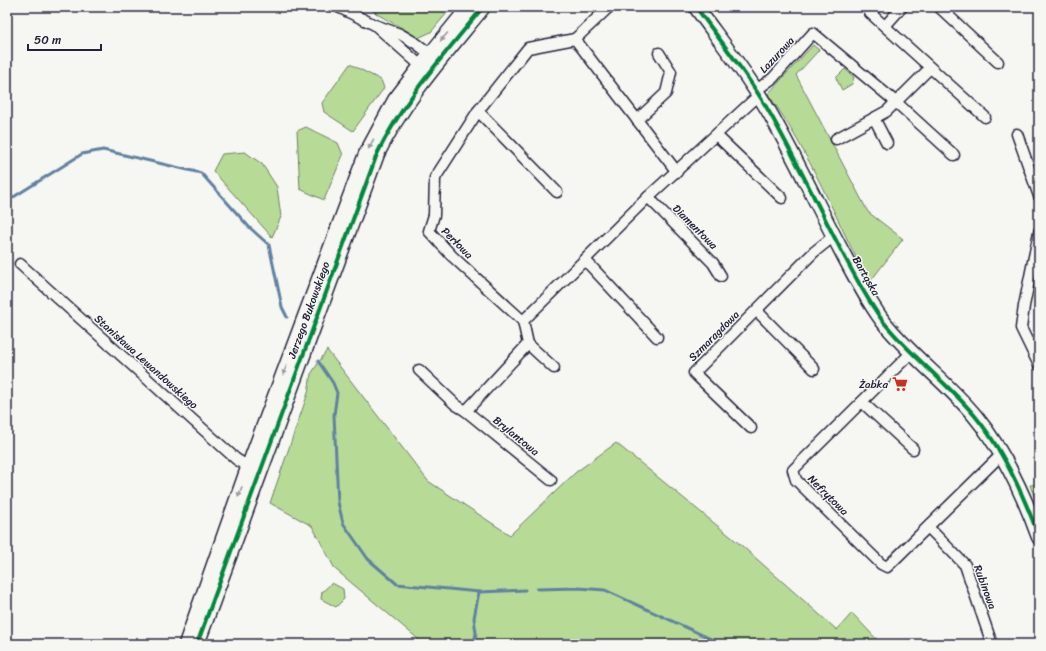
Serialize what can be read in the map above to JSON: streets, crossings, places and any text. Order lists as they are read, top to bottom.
{
  "streets": {
    "street": [
      "Lazurowa",
      "Diamentowa",
      "Perłowa",
      "Bartąska",
      "Jerzego Bukowskiego",
      "Szmaragdowa",
      "Stanisława Lewandowskiego",
      "Brylantowa",
      "Nefrytowa",
      "Rubinowa"
    ]
  },
  "crossings": [
    ["Lazurowa", "Bartąska"],
    ["Bartąska", "Szmaragdowa"],
    ["Bartąska", "Nefrytowa"],
    ["Jerzego Bukowskiego", "Stanisława Lewandowskiego"],
    ["Nefrytowa", "Rubinowa"]
  ],
  "places": {
    "supermarket": ["Żabka"]
  },
  "scale_bar": "50 m"
}
